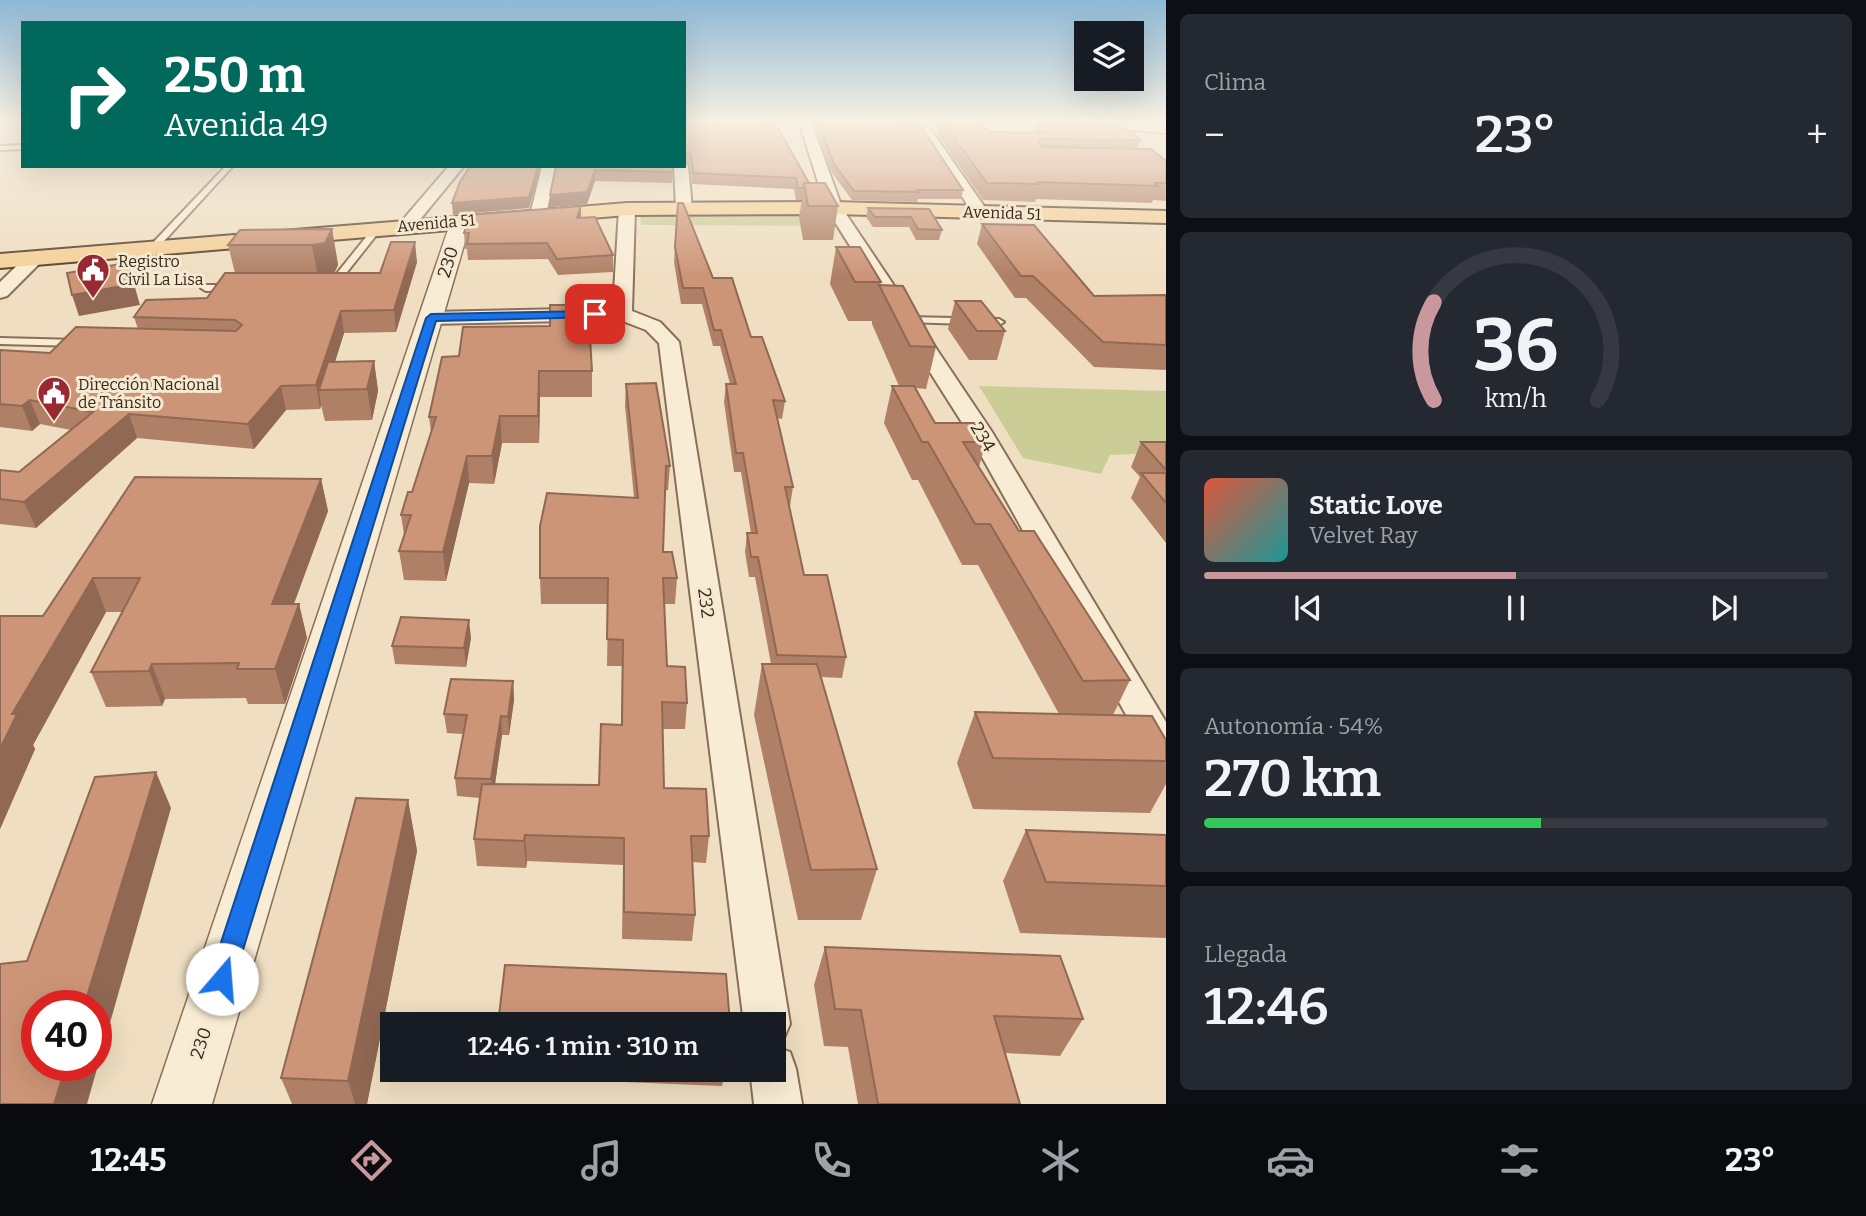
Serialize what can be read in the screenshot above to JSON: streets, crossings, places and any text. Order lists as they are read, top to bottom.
{
  "streets": {
    "main road": ["Avenida 51"],
    "street": ["230", "234", "232"]
  },
  "crossings": [
    ["Avenida 51", "230"],
    ["Avenida 51", "234"]
  ],
  "places": {
    "public building": ["Registro Civil La Lisa", "Dirección Nacional de Tránsito"]
  },
  "page": {
    "tile": [
      "Clima",
      ["Autonomía · 54%", "270 km"],
      ["Llegada", "12:46"]
    ],
    "turn": ["250 m", "Avenida 49"],
    "heat": ["−", "23°", "+"],
    "song": ["Static Love", "Velvet Ray"],
    "limit": "40",
    "trip": "12:46 · 1 min · 310 m",
    "tabs": ["12:45", "23°"],
    "gauge": ["36", "km/h"]
  }
}
